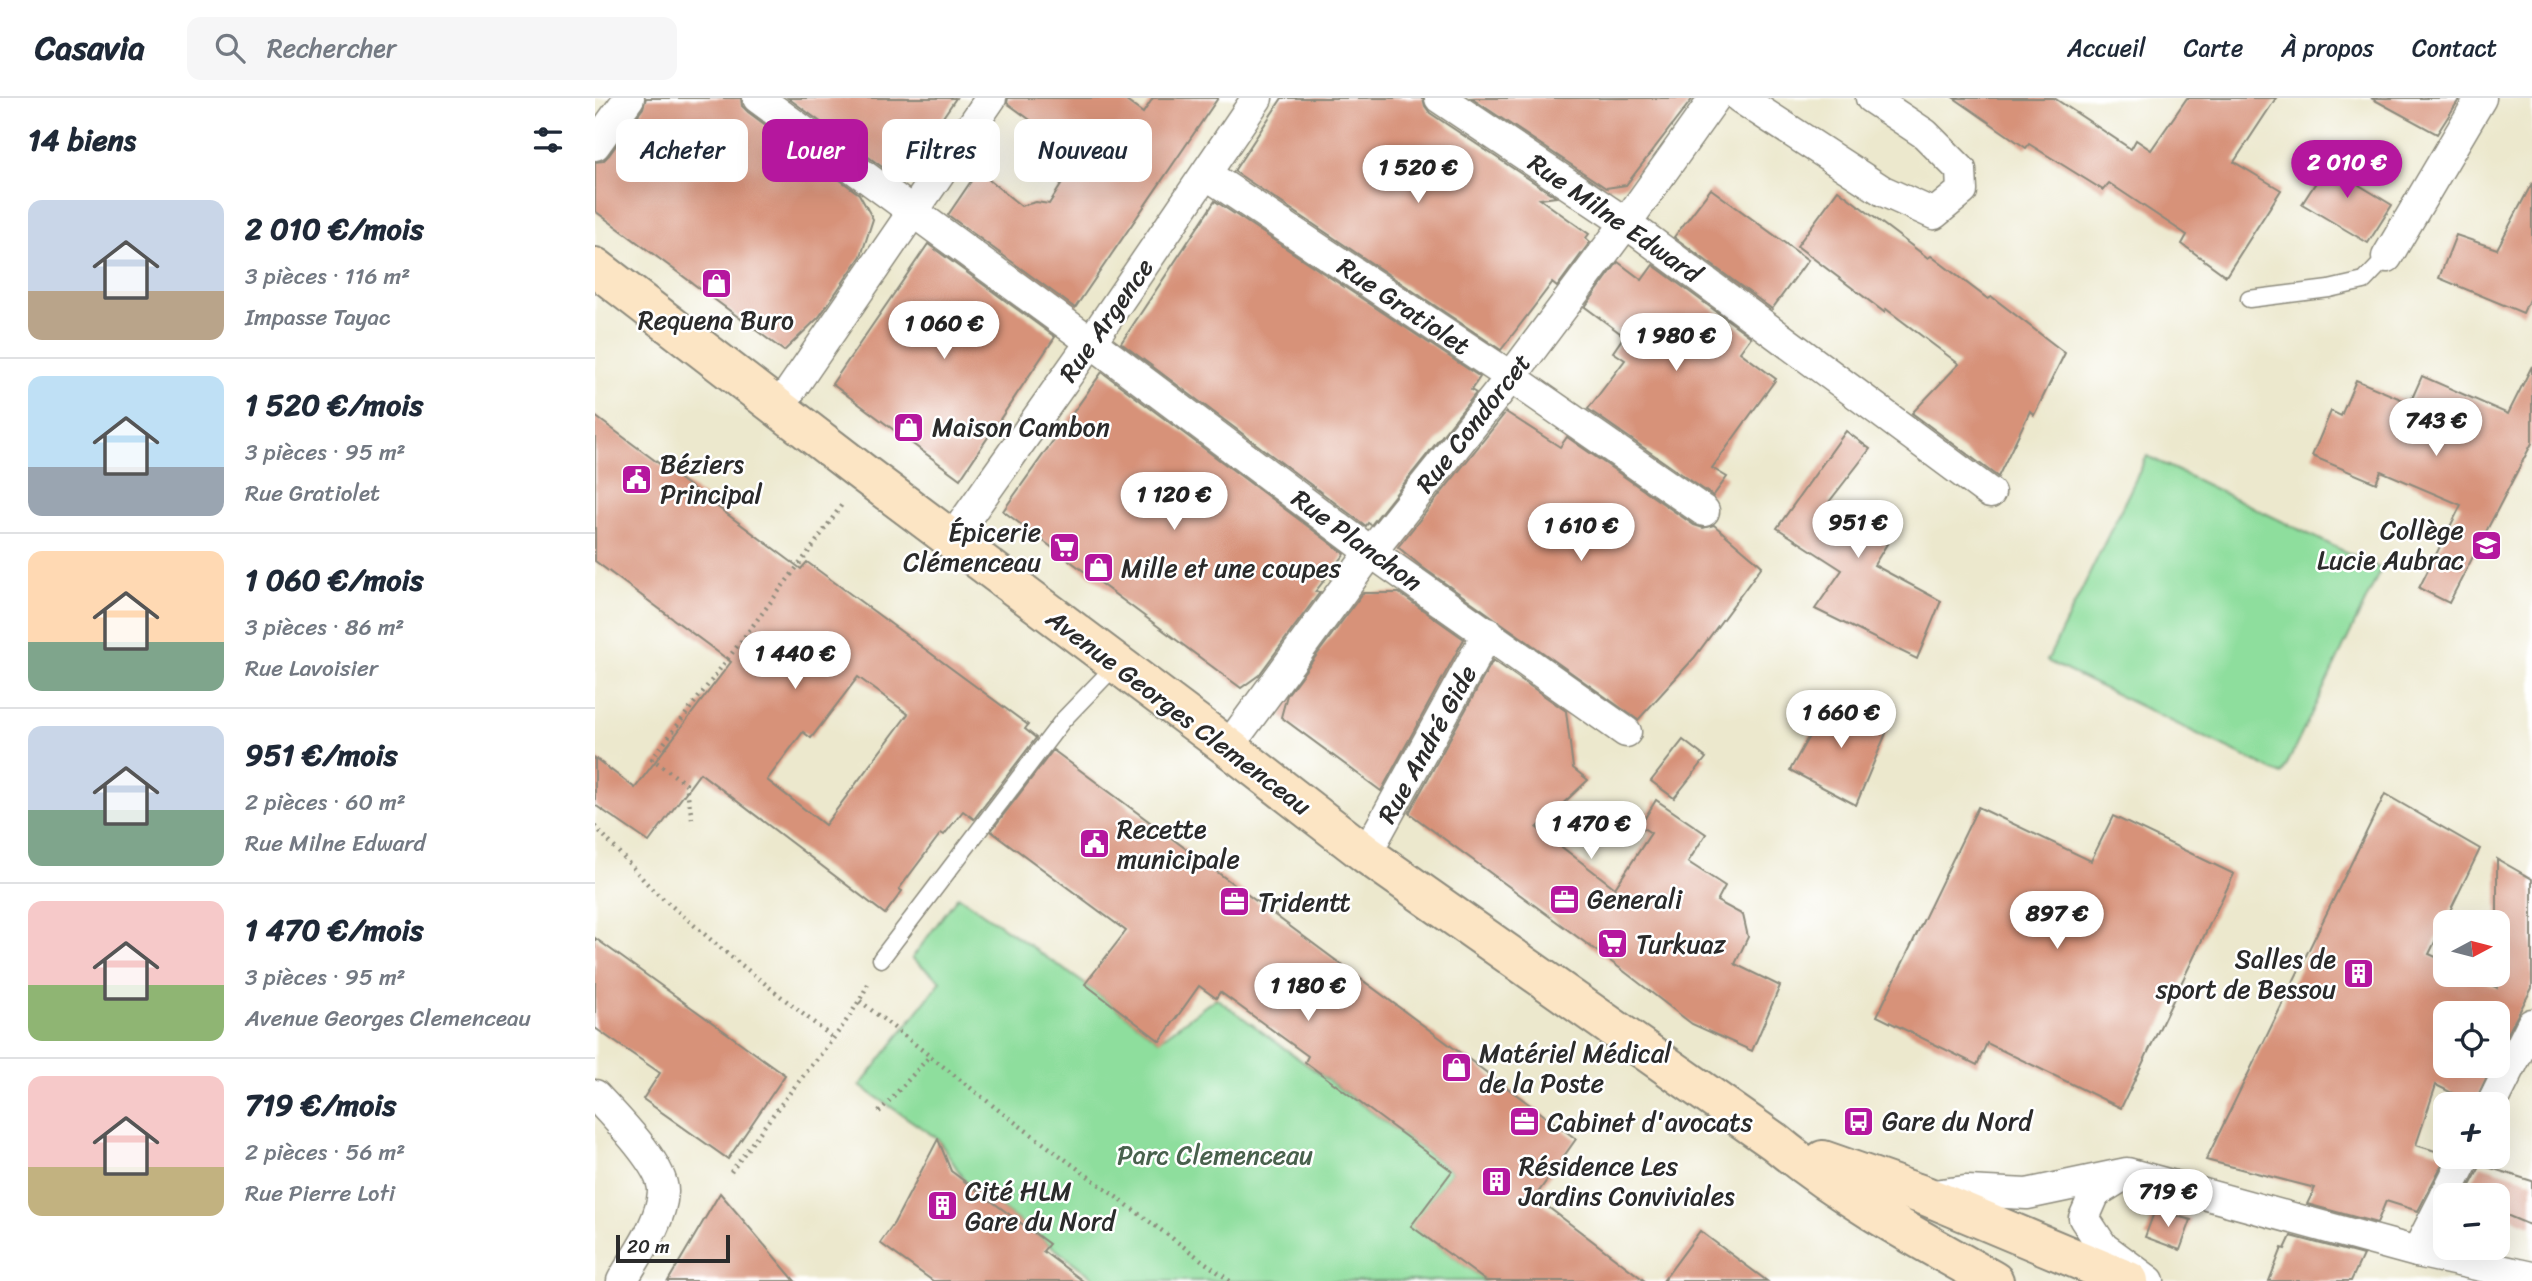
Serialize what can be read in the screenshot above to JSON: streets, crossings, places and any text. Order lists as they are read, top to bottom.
{
  "streets": {
    "main road": ["Avenue Georges Clemenceau"],
    "street": [
      "Rue Milne Edward",
      "Rue Gratiolet",
      "Rue Argence",
      "Rue Condorcet",
      "Rue Planchon",
      "Rue André Gide"
    ]
  },
  "crossings": [
    ["Rue Milne Edward", "Rue Condorcet"],
    ["Rue Gratiolet", "Rue Argence"],
    ["Rue Gratiolet", "Rue Condorcet"],
    ["Rue Argence", "Rue Planchon"],
    ["Rue Argence", "Avenue Georges Clemenceau"],
    ["Rue Condorcet", "Rue Planchon"],
    ["Rue Condorcet", "Avenue Georges Clemenceau"],
    ["Rue Planchon", "Rue André Gide"],
    ["Avenue Georges Clemenceau", "Rue André Gide"]
  ],
  "parks": ["Parc Clemenceau"],
  "places": {
    "shop": [
      "Requena Buro",
      "Maison Cambon",
      "Mille et une coupes",
      "Matériel Médical de la Poste"
    ],
    "public building": ["Béziers Principal", "Recette municipale"],
    "school or university": ["Collège Lucie Aubrac"],
    "supermarket": ["Épicerie Clémenceau", "Turkuaz"],
    "office": ["Generali", "Tridentt", "Cabinet d'avocats"],
    "building": ["Salles de sport de Bessou", "Résidence Les Jardins Conviviales", "Cité HLM Gare du Nord"],
    "bus stop": ["Gare du Nord"]
  },
  "scale_bar": "20 m",
  "north": "right",
  "page": {
    "header": "Casavia",
    "search": "Rechercher",
    "nav": [
      "Accueil",
      "Carte",
      "À propos",
      "Contact"
    ],
    "heading": "14 biens",
    "chip": [
      "Acheter",
      "Louer",
      "Filtres",
      "Nouveau"
    ],
    "price": [
      "2 010 €",
      "1 520 €",
      "1 060 €",
      "1 980 €",
      "743 €",
      "1 120 €",
      "951 €",
      "1 610 €",
      "1 440 €",
      "1 660 €",
      "1 470 €",
      "897 €",
      "1 180 €",
      "719 €"
    ],
    "list": [
      {
        "name": "2 010 €/mois",
        "note": "3 pièces · 116 m² · Impasse Tayac"
      },
      {
        "name": "1 520 €/mois",
        "note": "3 pièces · 95 m² · Rue Gratiolet"
      },
      {
        "name": "1 060 €/mois",
        "note": "3 pièces · 86 m² · Rue Lavoisier"
      },
      {
        "name": "951 €/mois",
        "note": "2 pièces · 60 m² · Rue Milne Edward"
      },
      {
        "name": "1 470 €/mois",
        "note": "3 pièces · 95 m² · Avenue Georges Clemenceau"
      },
      {
        "name": "719 €/mois",
        "note": "2 pièces · 56 m² · Rue Pierre Loti"
      }
    ],
    "map_buttons": ["+", "−"],
    "scale": "20 m"
  }
}
